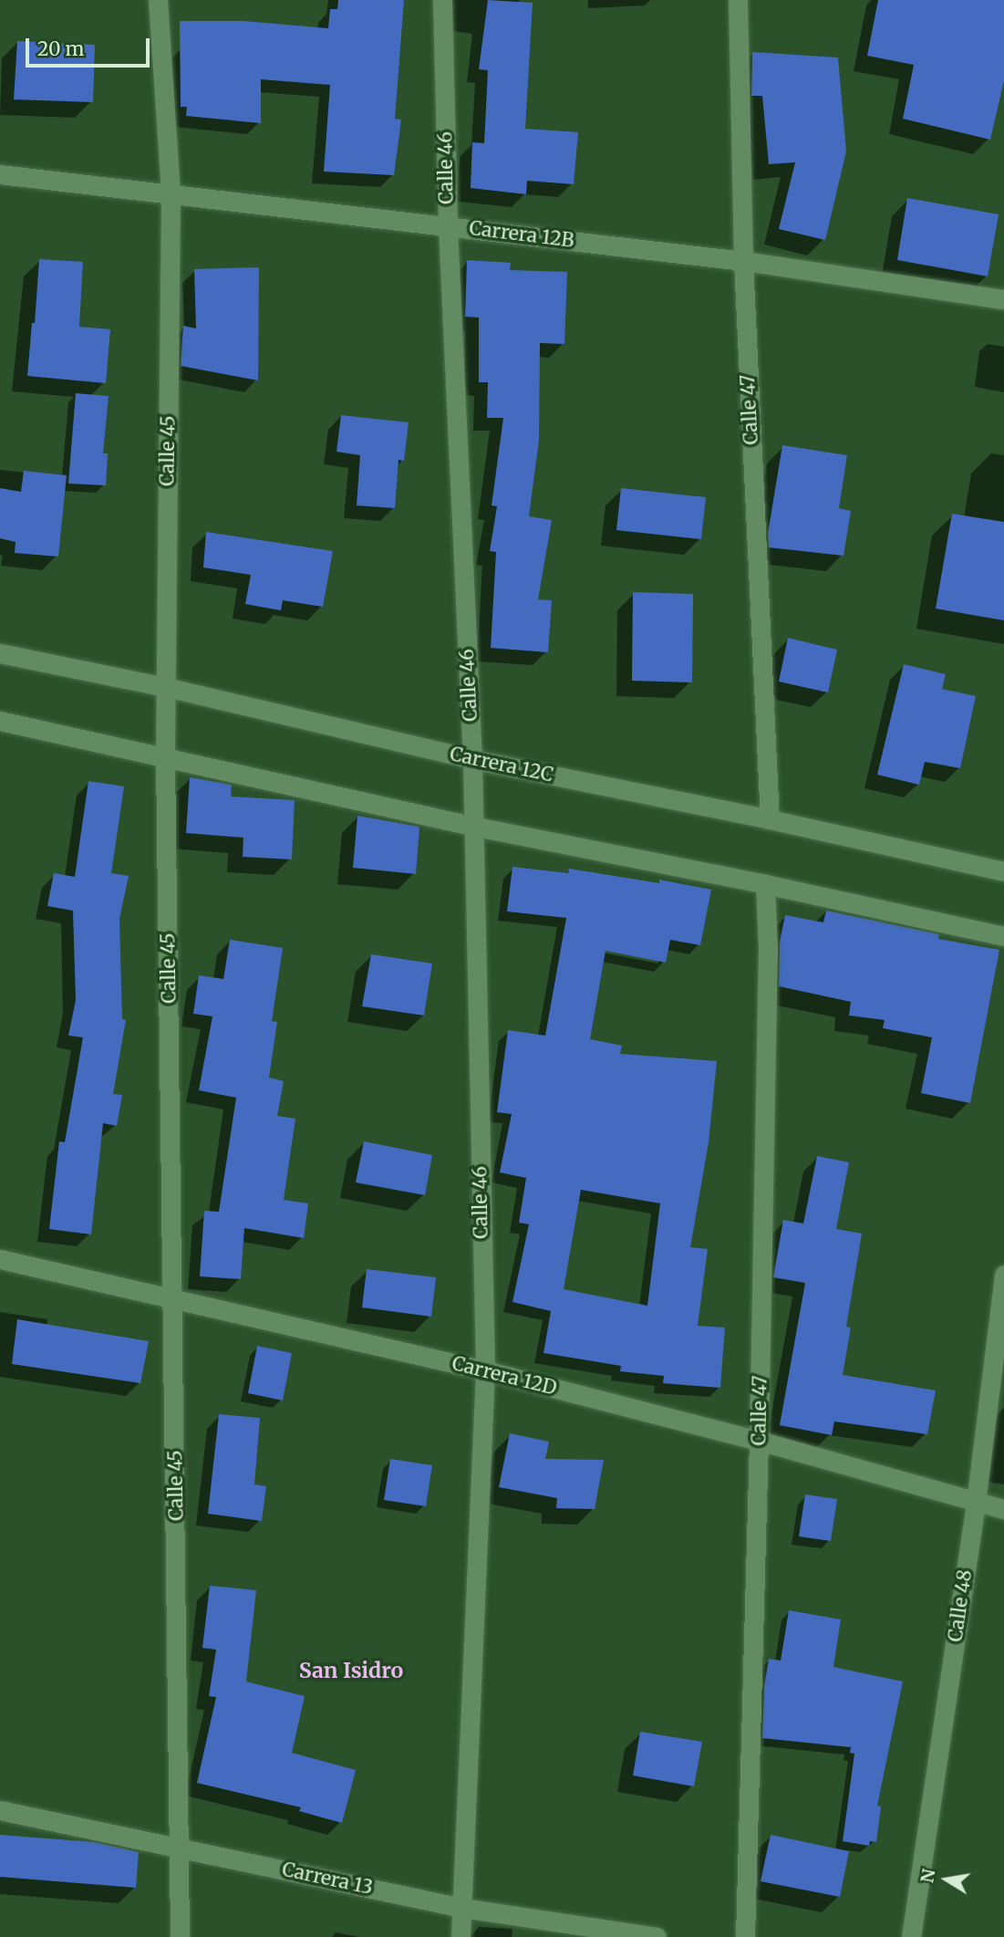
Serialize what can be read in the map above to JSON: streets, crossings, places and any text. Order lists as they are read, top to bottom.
{
  "streets": {
    "street": [
      "Calle 46",
      "Carrera 12B",
      "Calle 47",
      "Calle 45",
      "Carrera 12C",
      "Carrera 12D",
      "Calle 48",
      "Carrera 13"
    ]
  },
  "crossings": [
    ["Calle 46", "Carrera 12B"],
    ["Calle 46", "Carrera 12C"],
    ["Calle 46", "Carrera 12D"],
    ["Calle 46", "Carrera 13"],
    ["Carrera 12B", "Calle 47"],
    ["Carrera 12B", "Calle 45"],
    ["Calle 47", "Carrera 12C"],
    ["Calle 47", "Carrera 12D"],
    ["Calle 45", "Carrera 12C"],
    ["Calle 45", "Carrera 12D"],
    ["Calle 45", "Carrera 13"],
    ["Carrera 12D", "Calle 48"]
  ],
  "districts": ["San Isidro"],
  "scale_bar": "20 m",
  "north": "left"
}
